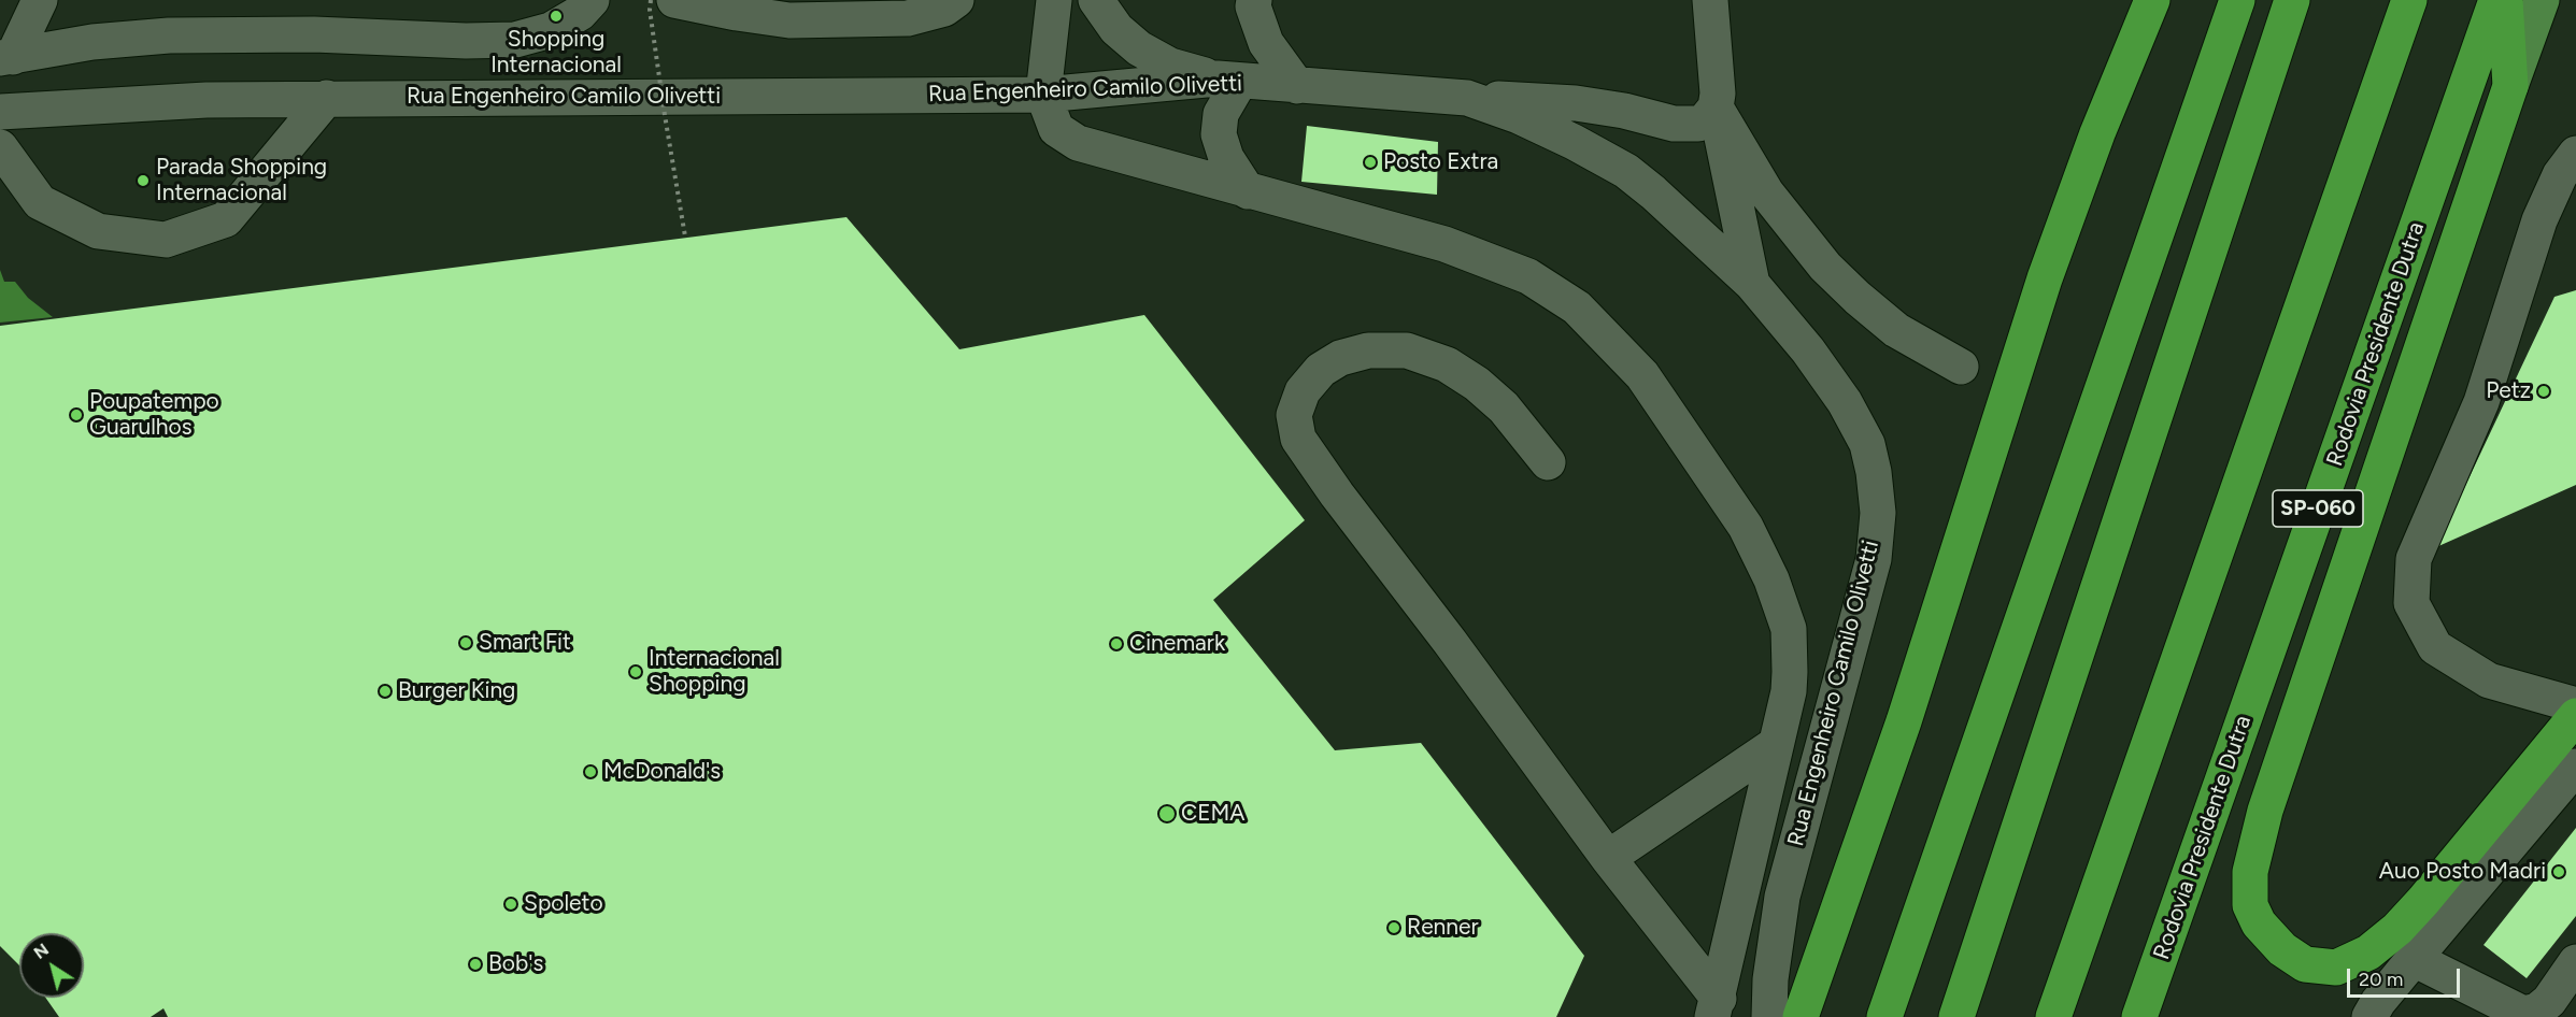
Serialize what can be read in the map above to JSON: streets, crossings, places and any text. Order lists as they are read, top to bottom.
{
  "streets": {
    "highway": ["Rodovia Presidente Dutra", "SP-060"],
    "street": ["Rua Engenheiro Camilo Olivetti"]
  },
  "places": [
    "Shopping Internacional",
    "Posto Extra",
    "Parada Shopping Internacional",
    "Petz",
    "Poupatempo Guarulhos",
    "Smart Fit",
    "Cinemark",
    "Internacional Shopping",
    "Burger King",
    "McDonald's",
    "CEMA",
    "Auo Posto Madri",
    "Spoleto",
    "Renner",
    "Bob's"
  ],
  "scale_bar": "20 m",
  "north": "top left"
}
